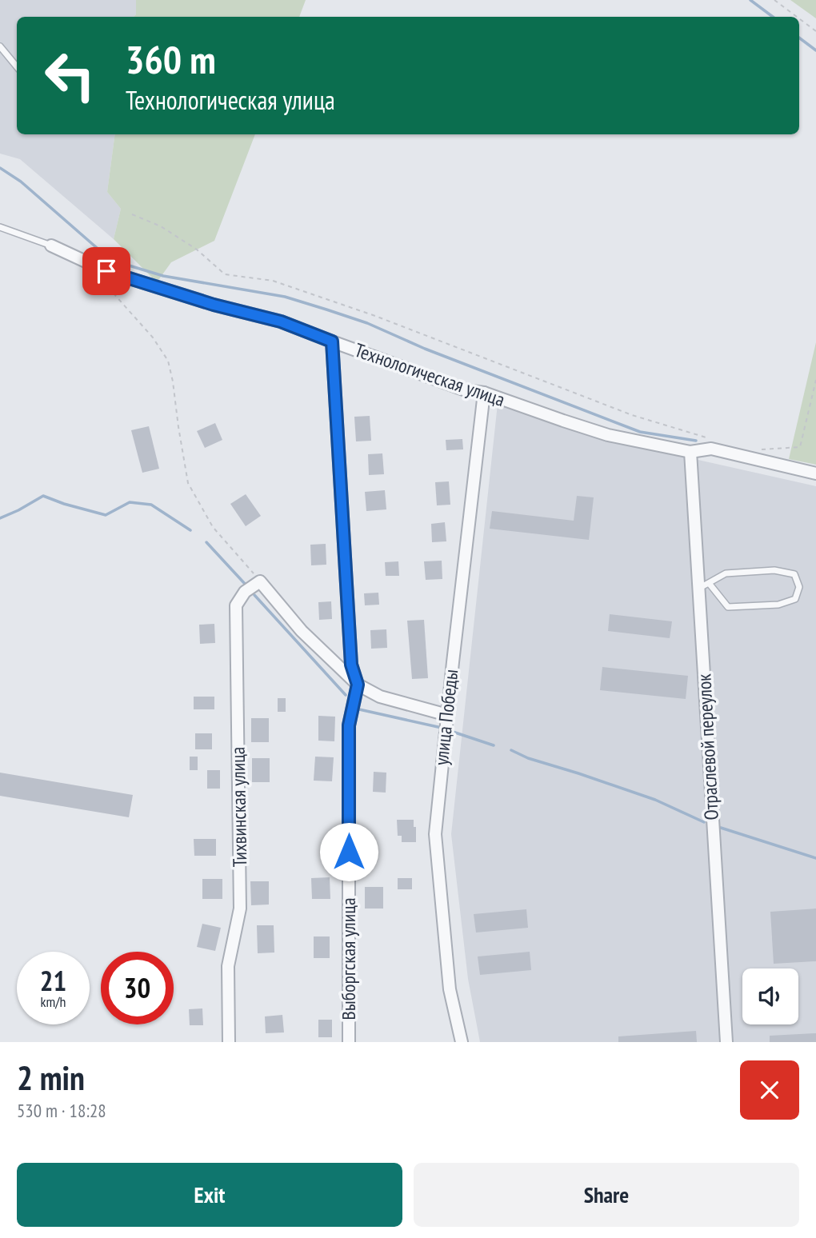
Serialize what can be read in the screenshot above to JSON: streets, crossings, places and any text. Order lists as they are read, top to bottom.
{
  "streets": {
    "street": [
      "Технологическая улица",
      "улица Победы",
      "Отраслевой переулок",
      "Тихвинская улица",
      "Выборгская улица"
    ]
  },
  "crossings": [
    ["Технологическая улица", "улица Победы"],
    ["Технологическая улица", "Отраслевой переулок"],
    ["Технологическая улица", "Выборгская улица"]
  ],
  "page": {
    "turn": ["360 m", "Технологическая улица"],
    "speed": "21 km/h",
    "limit": "30",
    "heading": ["2 min", "530 m · 18:28"],
    "buttons": ["Exit", "Share"]
  }
}
